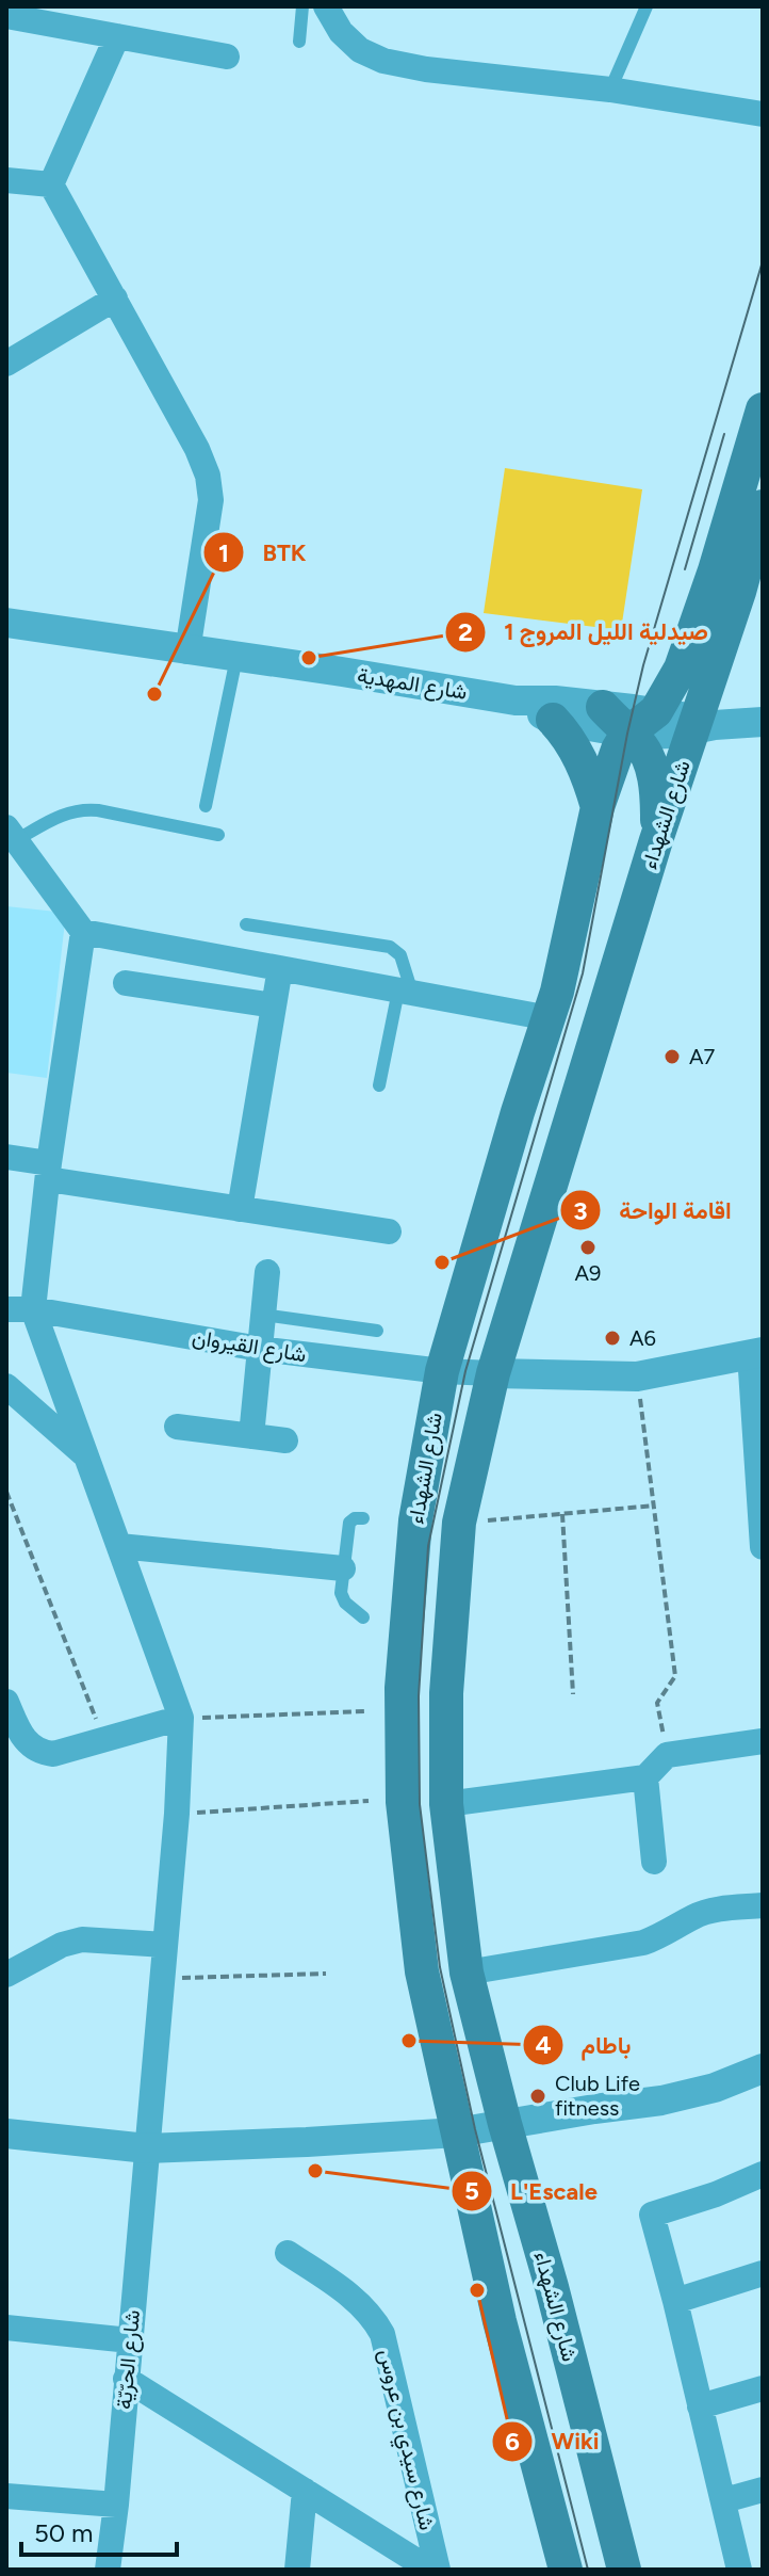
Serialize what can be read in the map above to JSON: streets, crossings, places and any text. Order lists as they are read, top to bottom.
{
  "streets": {
    "main road": ["شارع الشهداء"],
    "street": [
      "شارع المهدية",
      "شارع القيروان",
      "شارع الحرّيّة",
      "شارع سيدي بن عروس"
    ]
  },
  "crossings": [
    ["شارع الشهداء", "شارع القيروان"]
  ],
  "places": [
    "صيدلية الليل المروج 1",
    "BTK",
    "A7",
    "A9",
    "اقامة الواحة",
    "A6",
    "باطام",
    "Club Life fitness",
    "L'Escale",
    "Wiki"
  ],
  "scale_bar": "50 m"
}
